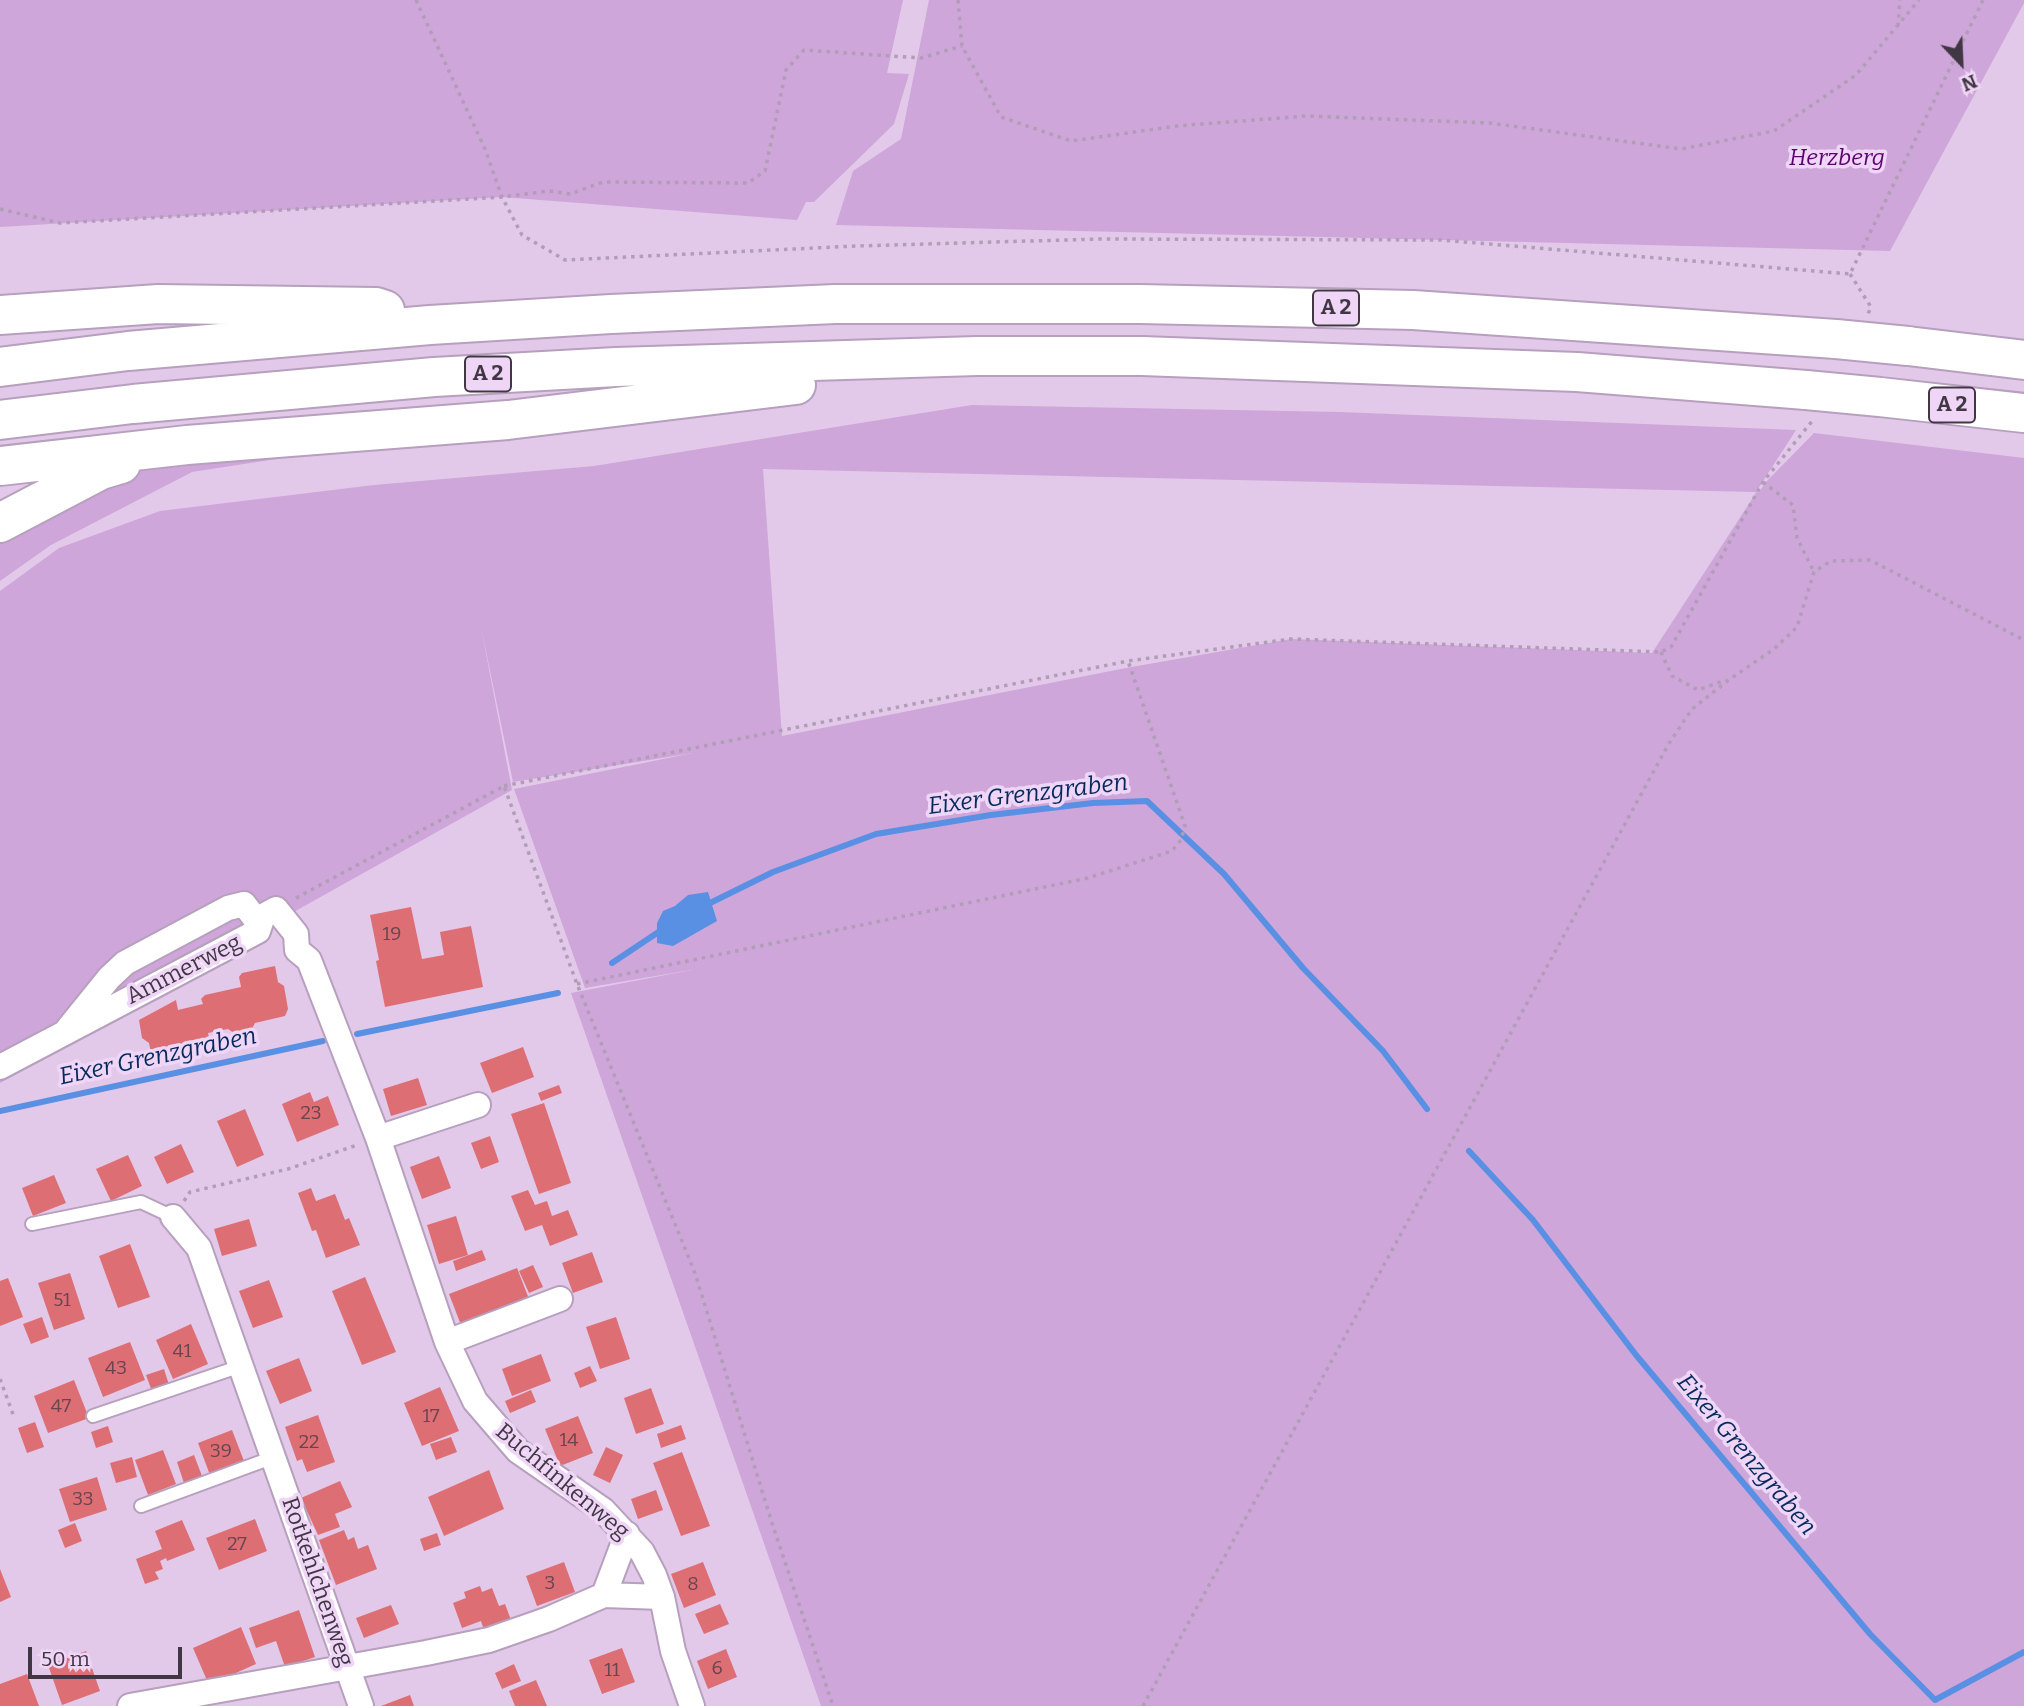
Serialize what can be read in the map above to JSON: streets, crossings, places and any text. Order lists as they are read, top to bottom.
{
  "streets": {
    "highway": ["A 2"],
    "street": ["Ammerweg", "Buchfinkenweg", "Rotkehlchenweg"]
  },
  "crossings": [
    ["Ammerweg", "Buchfinkenweg"]
  ],
  "water": ["Eixer Grenzgraben"],
  "parks": ["Herzberg"],
  "house_numbers": [
    "19",
    "23",
    "51",
    "41",
    "43",
    "47",
    "17",
    "14",
    "22",
    "39",
    "33",
    "27",
    "3",
    "8",
    "6",
    "11"
  ],
  "scale_bar": "50 m",
  "north": "bottom right"
}
